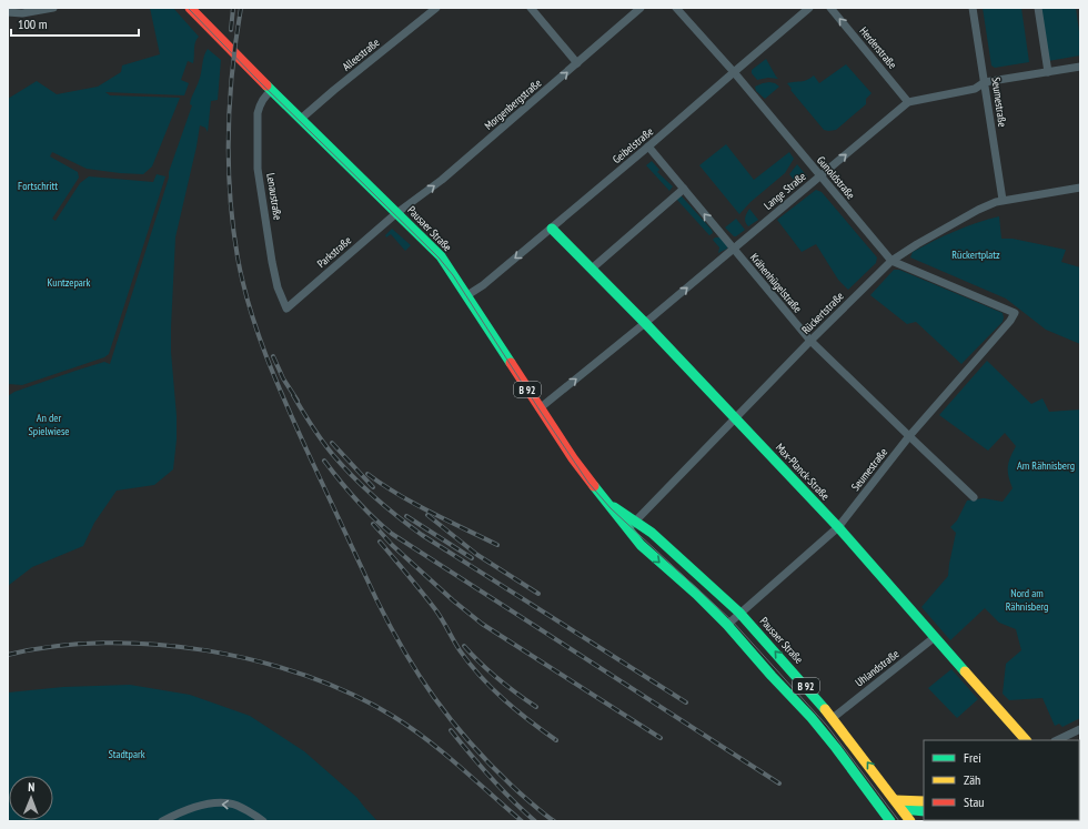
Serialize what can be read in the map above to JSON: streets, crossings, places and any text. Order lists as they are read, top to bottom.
{
  "streets": {
    "main road": ["Pausaer Straße", "B 92", "Max-Planck-Straße"],
    "street": [
      "Herderstraße",
      "Alleestraße",
      "Seumestraße",
      "Morgenbergstraße",
      "Geibelstraße",
      "Gunoldstraße",
      "Lange Straße",
      "Lenaustraße",
      "Parkstraße",
      "Krähenhügelstraße",
      "Rückertstraße",
      "Uhlandstraße"
    ]
  },
  "crossings": [
    ["Herderstraße", "Lange Straße"],
    ["Alleestraße", "Pausaer Straße"],
    ["Seumestraße", "Gunoldstraße"],
    ["Seumestraße", "Lange Straße"],
    ["Seumestraße", "Pausaer Straße"],
    ["Seumestraße", "Krähenhügelstraße"],
    ["Seumestraße", "Rückertstraße"],
    ["Seumestraße", "Max-Planck-Straße"],
    ["Morgenbergstraße", "Pausaer Straße"],
    ["Morgenbergstraße", "Parkstraße"],
    ["Geibelstraße", "Gunoldstraße"],
    ["Geibelstraße", "Pausaer Straße"],
    ["Geibelstraße", "Krähenhügelstraße"],
    ["Geibelstraße", "Max-Planck-Straße"],
    ["Gunoldstraße", "Lange Straße"],
    ["Gunoldstraße", "Rückertstraße"],
    ["Lange Straße", "Pausaer Straße"],
    ["Lange Straße", "Krähenhügelstraße"],
    ["Lange Straße", "Max-Planck-Straße"],
    ["Lenaustraße", "Pausaer Straße"],
    ["Lenaustraße", "Parkstraße"],
    ["Pausaer Straße", "Parkstraße"],
    ["Pausaer Straße", "Rückertstraße"],
    ["Pausaer Straße", "Uhlandstraße"],
    ["Krähenhügelstraße", "Rückertstraße"],
    ["Rückertstraße", "Max-Planck-Straße"],
    ["Max-Planck-Straße", "Uhlandstraße"]
  ],
  "one_way": ["Herderstraße", "Morgenbergstraße", "Lange Straße"],
  "parks": [
    "Fortschritt",
    "Rückertplatz",
    "Kuntzepark",
    "An der Spielwiese",
    "Am Rähnisberg",
    "Nord am Rähnisberg",
    "Stadtpark"
  ],
  "legend": ["Frei", "Zäh", "Stau"],
  "scale_bar": "100 m",
  "north": "top"
}
